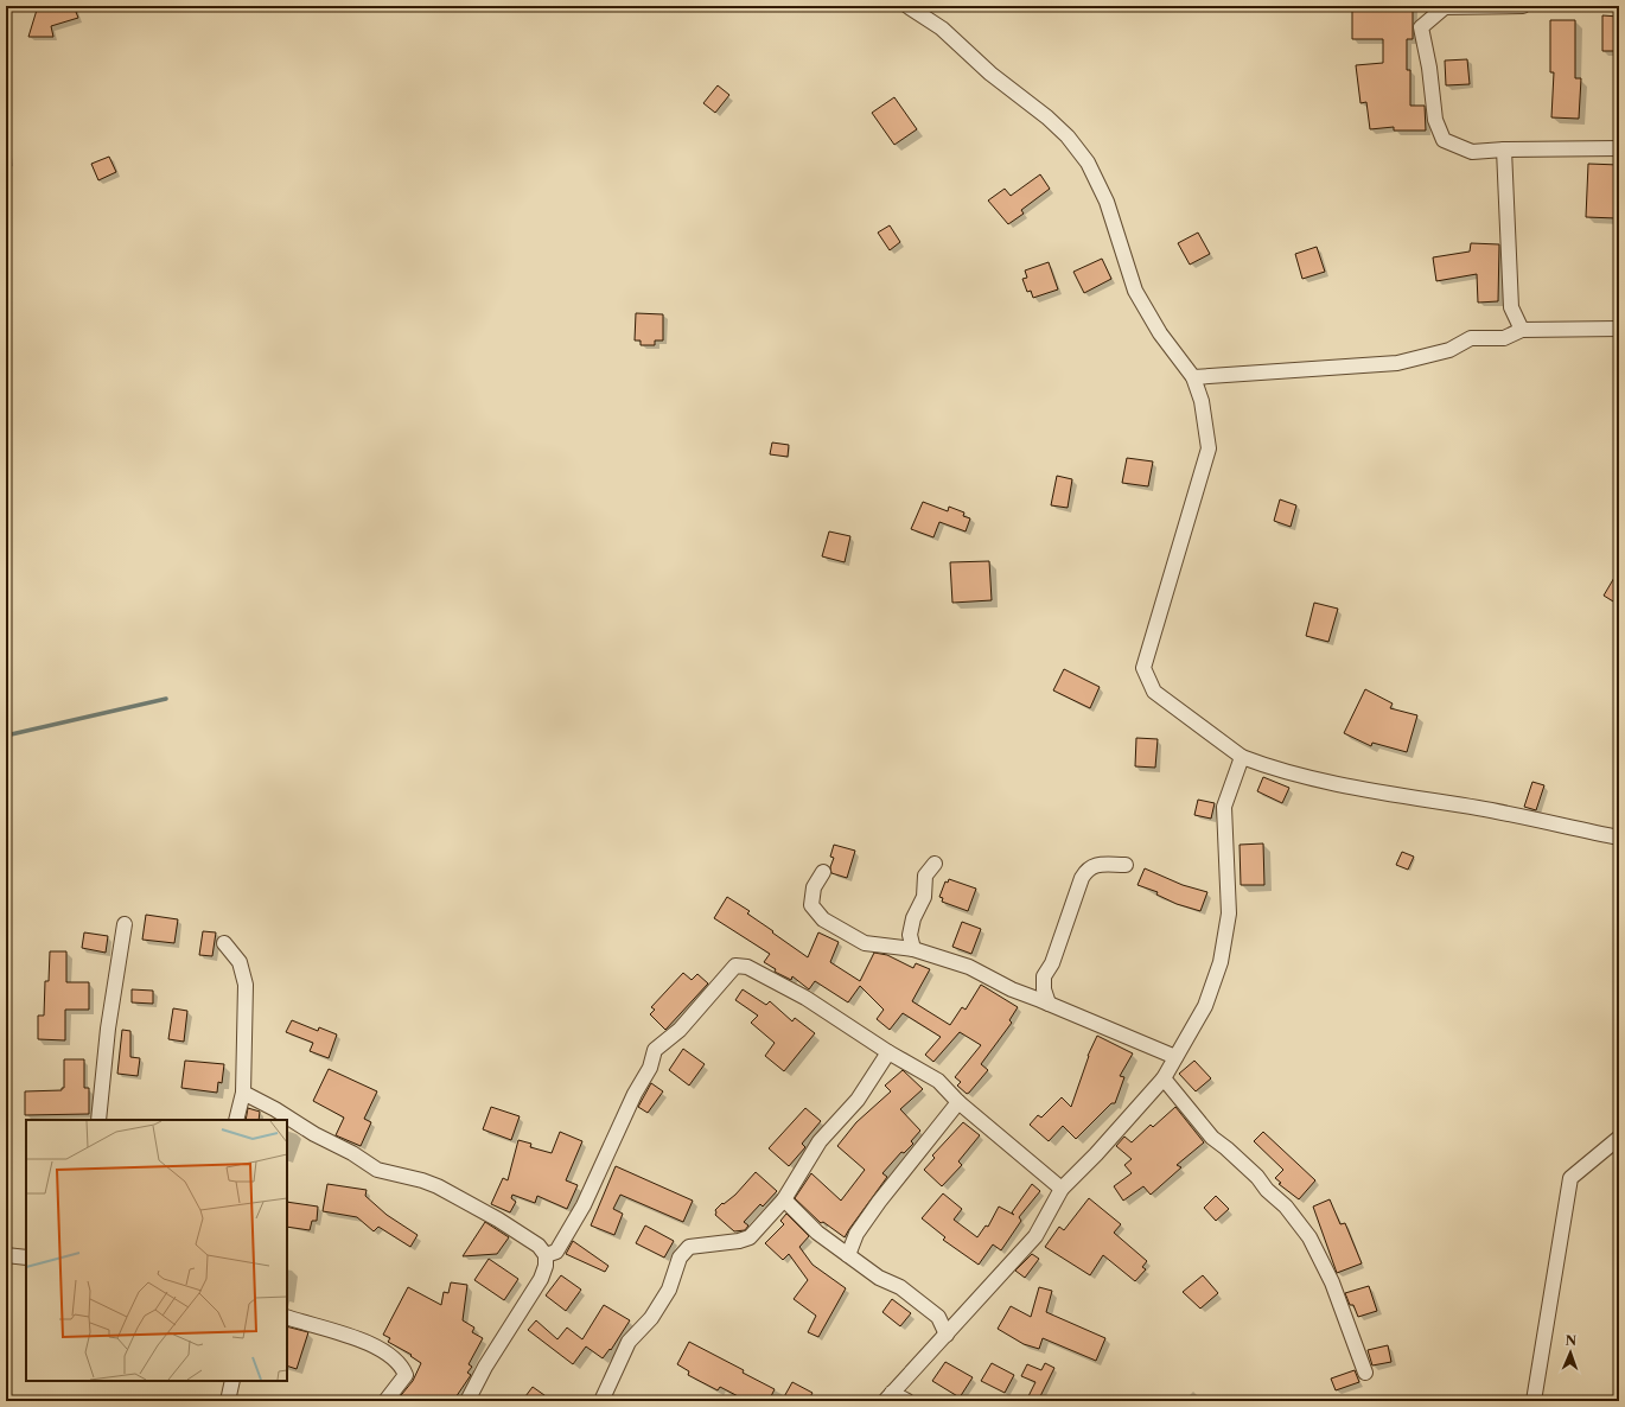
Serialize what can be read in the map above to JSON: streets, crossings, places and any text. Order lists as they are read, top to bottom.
{
  "north": "top"
}
